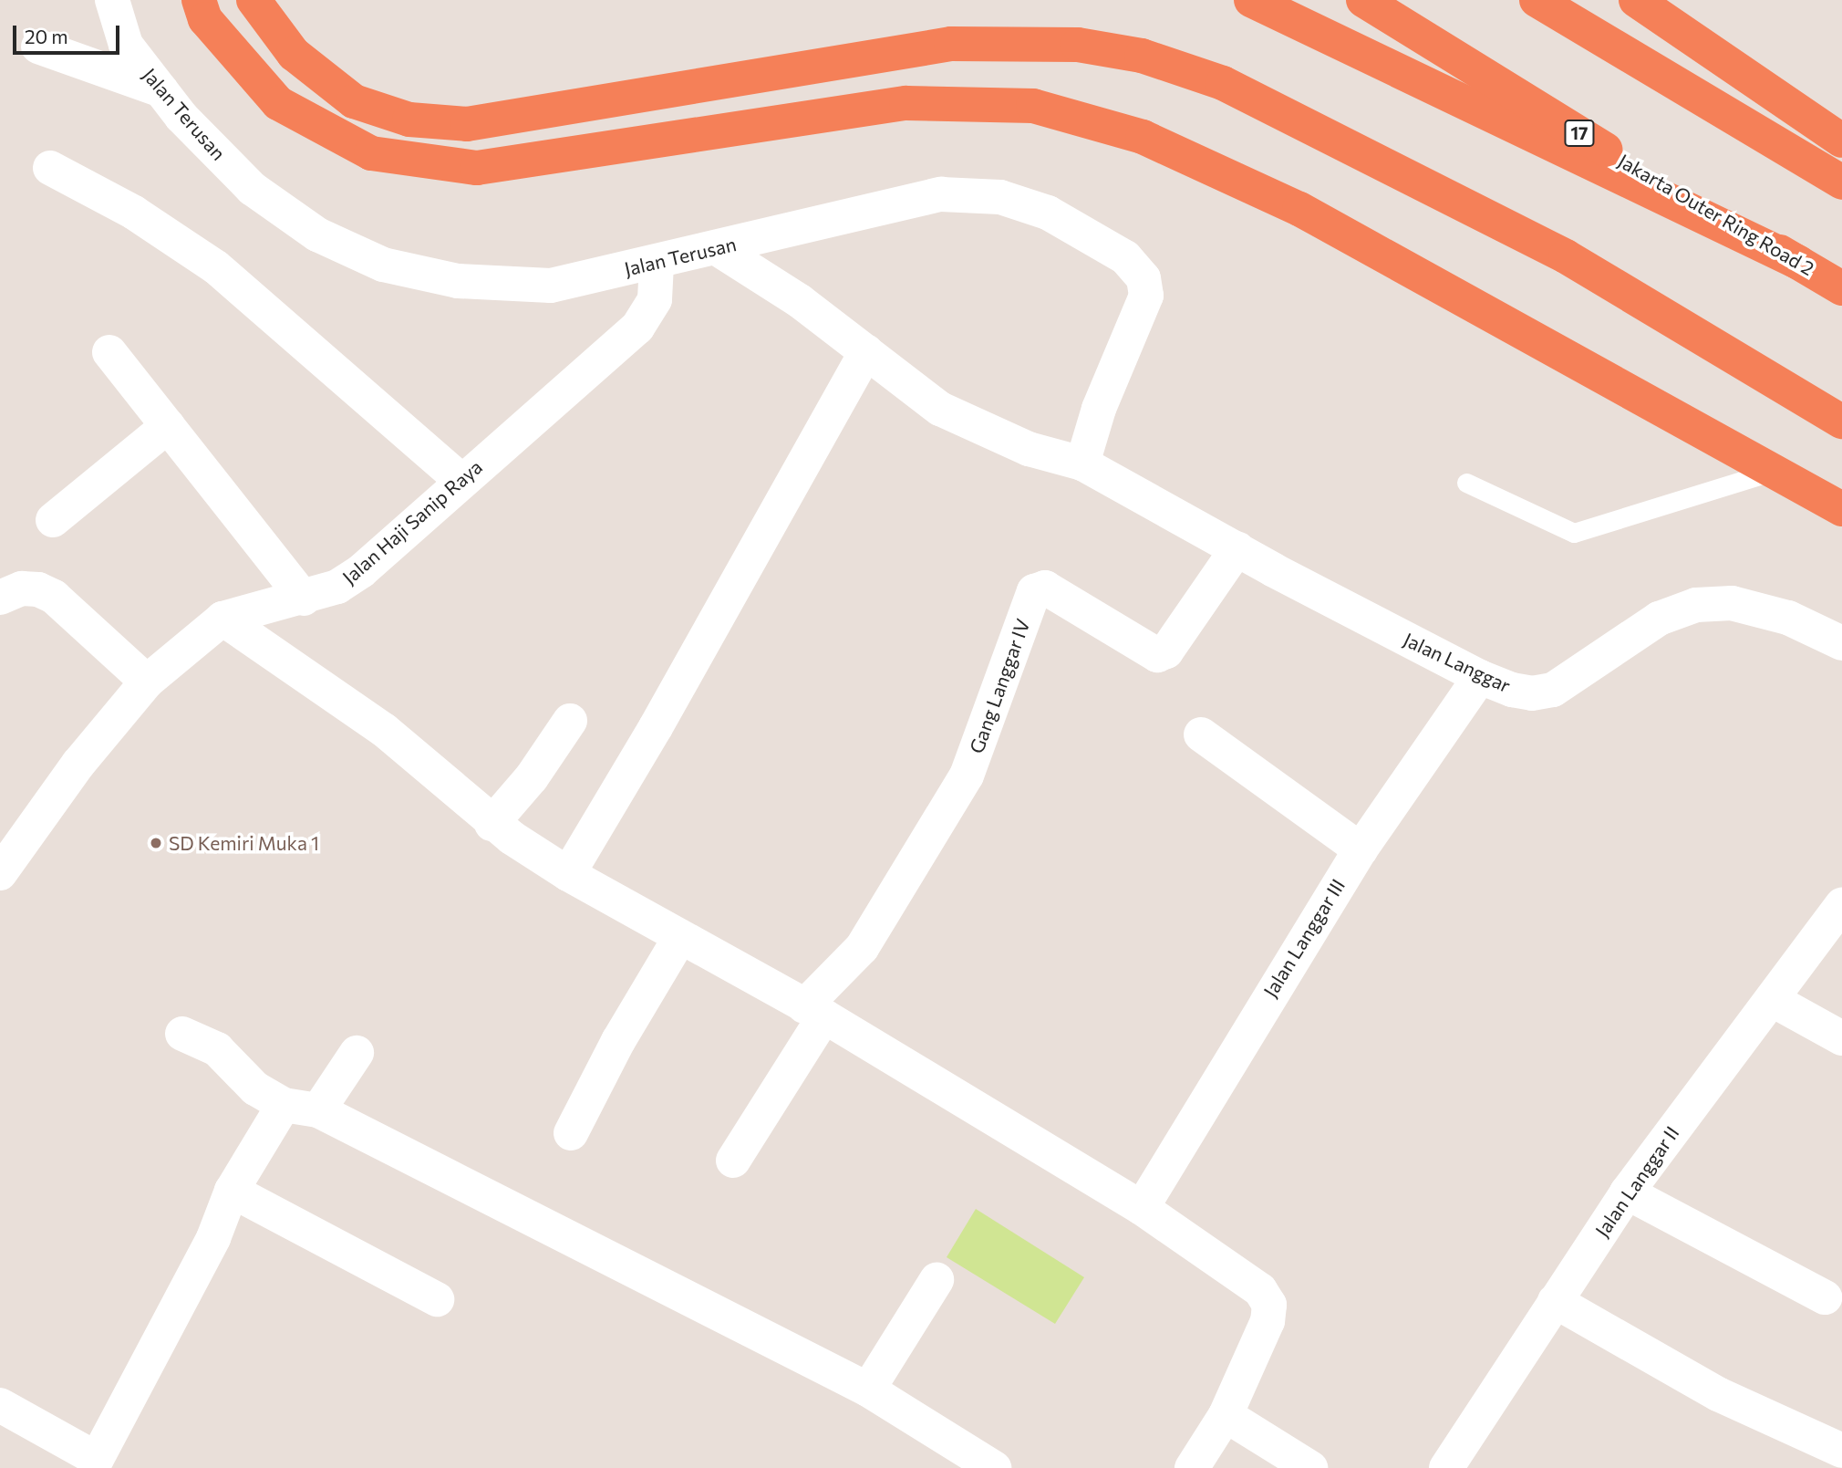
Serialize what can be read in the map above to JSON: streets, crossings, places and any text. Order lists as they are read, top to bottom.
{
  "streets": {
    "highway": ["17", "Jakarta Outer Ring Road 2"],
    "street": [
      "Jalan Terusan",
      "Jalan Haji Sanip Raya",
      "Jalan Langgar",
      "Gang Langgar IV",
      "Jalan Langgar III",
      "Jalan Langgar II"
    ]
  },
  "crossings": [
    ["Jalan Terusan", "Jalan Haji Sanip Raya"],
    ["Jalan Terusan", "Jalan Langgar"],
    ["Jalan Langgar", "Gang Langgar IV"],
    ["Jalan Langgar", "Jalan Langgar III"]
  ],
  "places": ["SD Kemiri Muka 1"],
  "scale_bar": "20 m"
}
